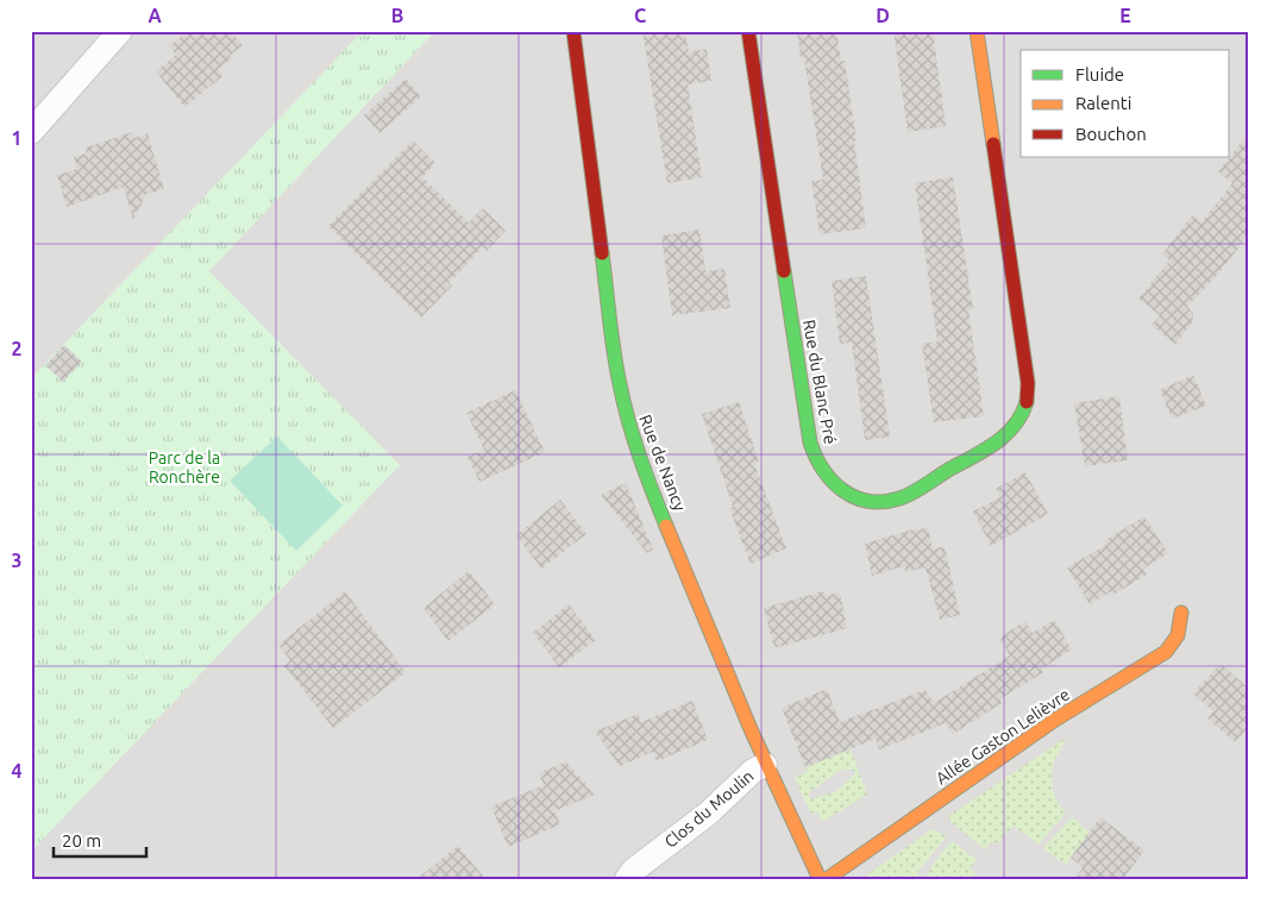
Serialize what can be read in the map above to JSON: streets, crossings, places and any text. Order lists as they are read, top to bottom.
{
  "streets": {
    "street": [
      "Rue du Blanc Pré",
      "Rue de Nancy",
      "Allée Gaston Lelièvre",
      "Clos du Moulin"
    ]
  },
  "crossings": [
    ["Rue de Nancy", "Clos du Moulin"]
  ],
  "parks": ["Parc de la Ronchère"],
  "legend": ["Fluide", "Ralenti", "Bouchon"],
  "scale_bar": "20 m",
  "grid": {
    "columns": [
      "A",
      "B",
      "C",
      "D",
      "E"
    ],
    "rows": [
      "1",
      "2",
      "3",
      "4"
    ]
  }
}
